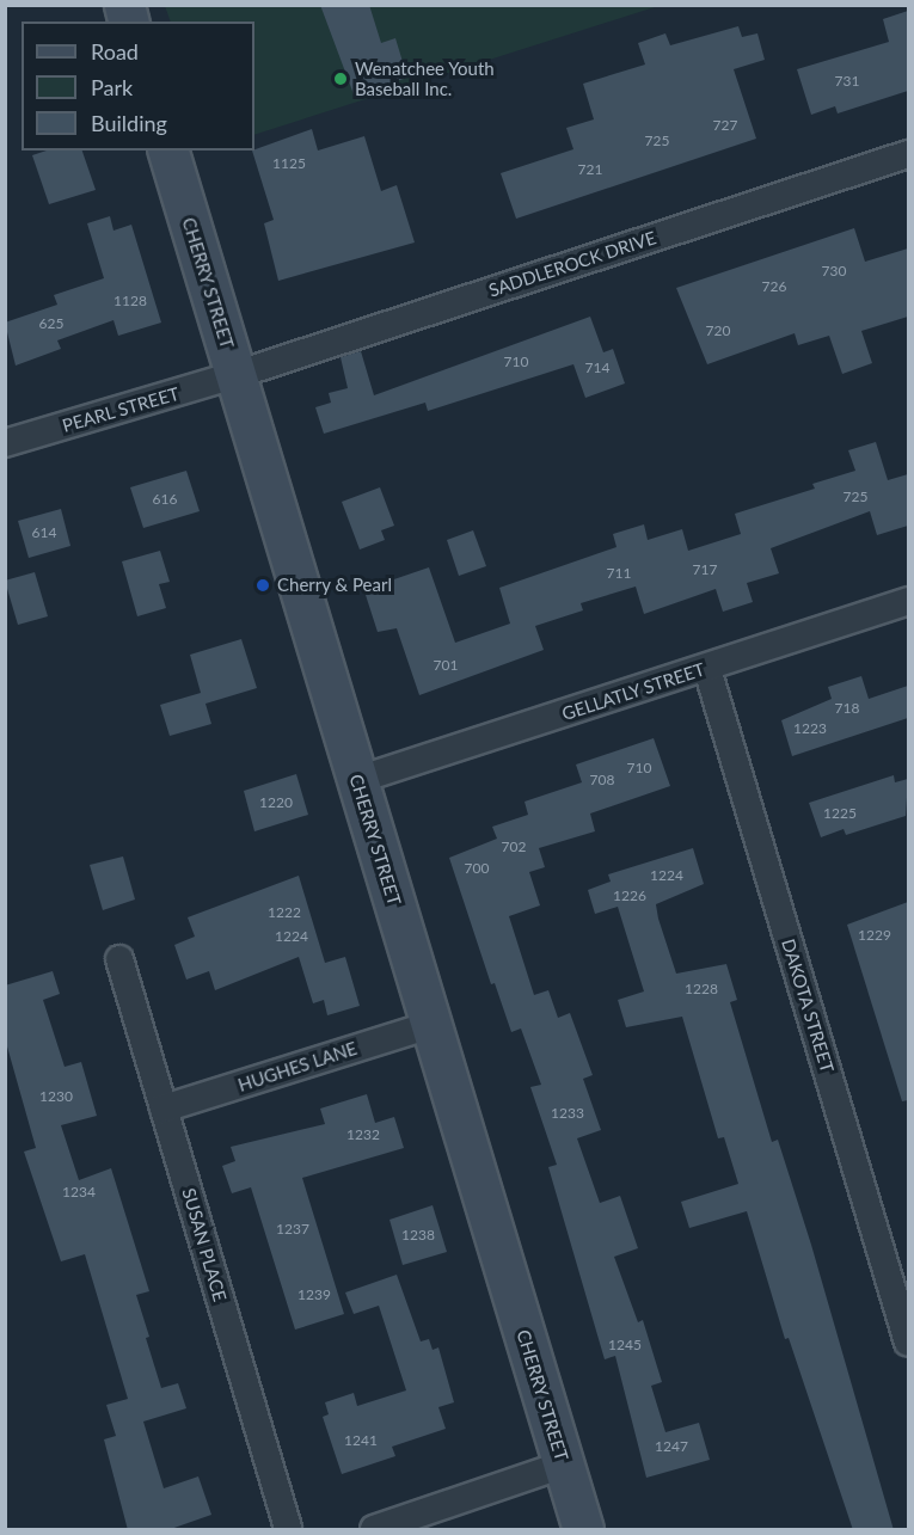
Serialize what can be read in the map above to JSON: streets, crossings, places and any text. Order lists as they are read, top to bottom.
{
  "streets": {
    "main road": ["CHERRY STREET"],
    "street": [
      "SADDLEROCK DRIVE",
      "PEARL STREET",
      "GELLATLY STREET",
      "DAKOTA STREET",
      "HUGHES LANE",
      "SUSAN PLACE"
    ]
  },
  "crossings": [
    ["SADDLEROCK DRIVE", "CHERRY STREET"],
    ["SADDLEROCK DRIVE", "PEARL STREET"],
    ["CHERRY STREET", "PEARL STREET"],
    ["CHERRY STREET", "GELLATLY STREET"],
    ["CHERRY STREET", "HUGHES LANE"],
    ["GELLATLY STREET", "DAKOTA STREET"],
    ["HUGHES LANE", "SUSAN PLACE"]
  ],
  "places": ["Wenatchee Youth Baseball Inc.", "Cherry & Pearl"],
  "house_numbers": [
    "731",
    "727",
    "725",
    "1125",
    "721",
    "730",
    "726",
    "1128",
    "625",
    "720",
    "710",
    "714",
    "725",
    "616",
    "614",
    "717",
    "711",
    "701",
    "718",
    "1223",
    "710",
    "708",
    "1220",
    "1225",
    "702",
    "700",
    "1224",
    "1226",
    "1222",
    "1229",
    "1224",
    "1228",
    "1230",
    "1233",
    "1232",
    "1234",
    "1237",
    "1238",
    "1239",
    "1245",
    "1241",
    "1247"
  ],
  "legend": ["Road", "Park", "Building"]
}
